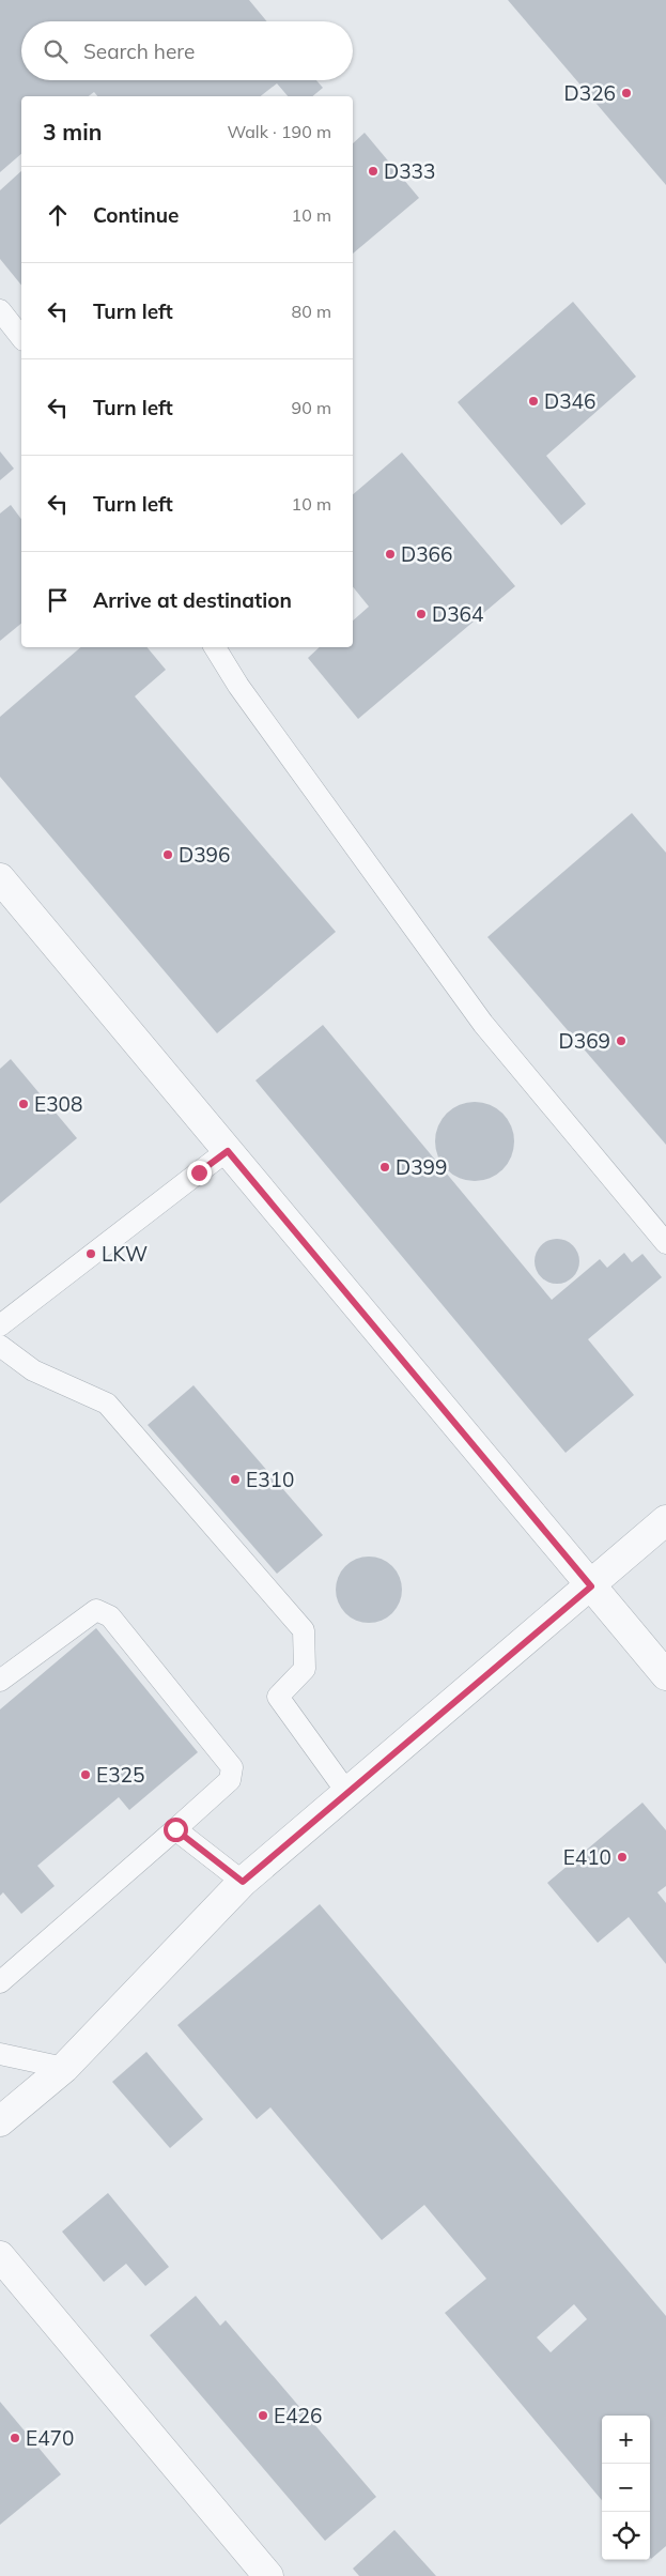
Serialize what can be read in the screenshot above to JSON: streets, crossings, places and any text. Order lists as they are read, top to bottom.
{
  "places": [
    "D326",
    "D333",
    "D346",
    "D366",
    "D364",
    "D396",
    "D369",
    "E308",
    "D399",
    "LKW",
    "E310",
    "E325",
    "E410",
    "E426",
    "E470"
  ],
  "page": {
    "search": "Search here",
    "heading": ["3 min", "Walk · 190 m"],
    "list": [
      ["Continue", "10 m"],
      ["Turn left", "80 m"],
      ["Turn left", "90 m"],
      ["Turn left", "10 m"],
      "Arrive at destination"
    ],
    "map_buttons": ["+", "−"]
  }
}
